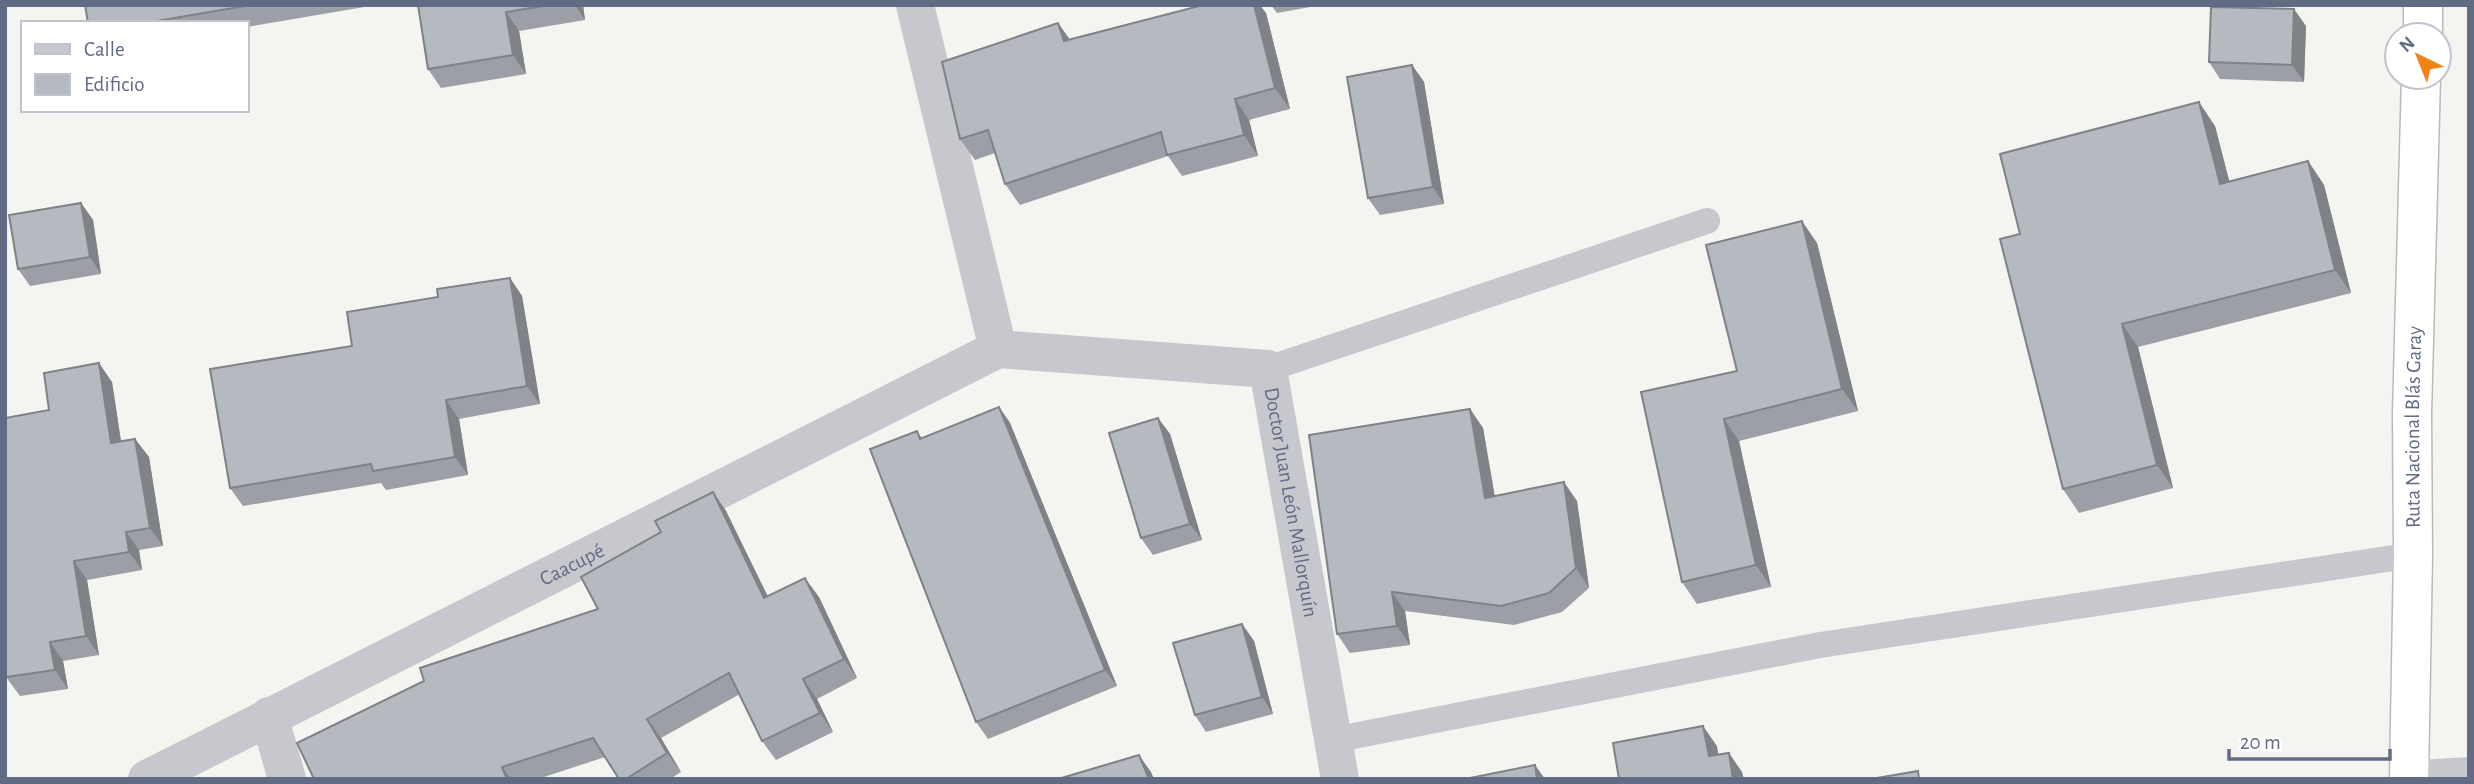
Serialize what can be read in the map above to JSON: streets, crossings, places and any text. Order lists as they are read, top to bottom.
{
  "streets": {
    "highway": ["Ruta Nacional Blás Garay"],
    "street": ["Doctor Juan León Mallorquín", "Caacupé"]
  },
  "crossings": [
    ["Doctor Juan León Mallorquín", "Caacupé"]
  ],
  "legend": ["Calle", "Edificio"],
  "scale_bar": "20 m",
  "north": "top left"
}
